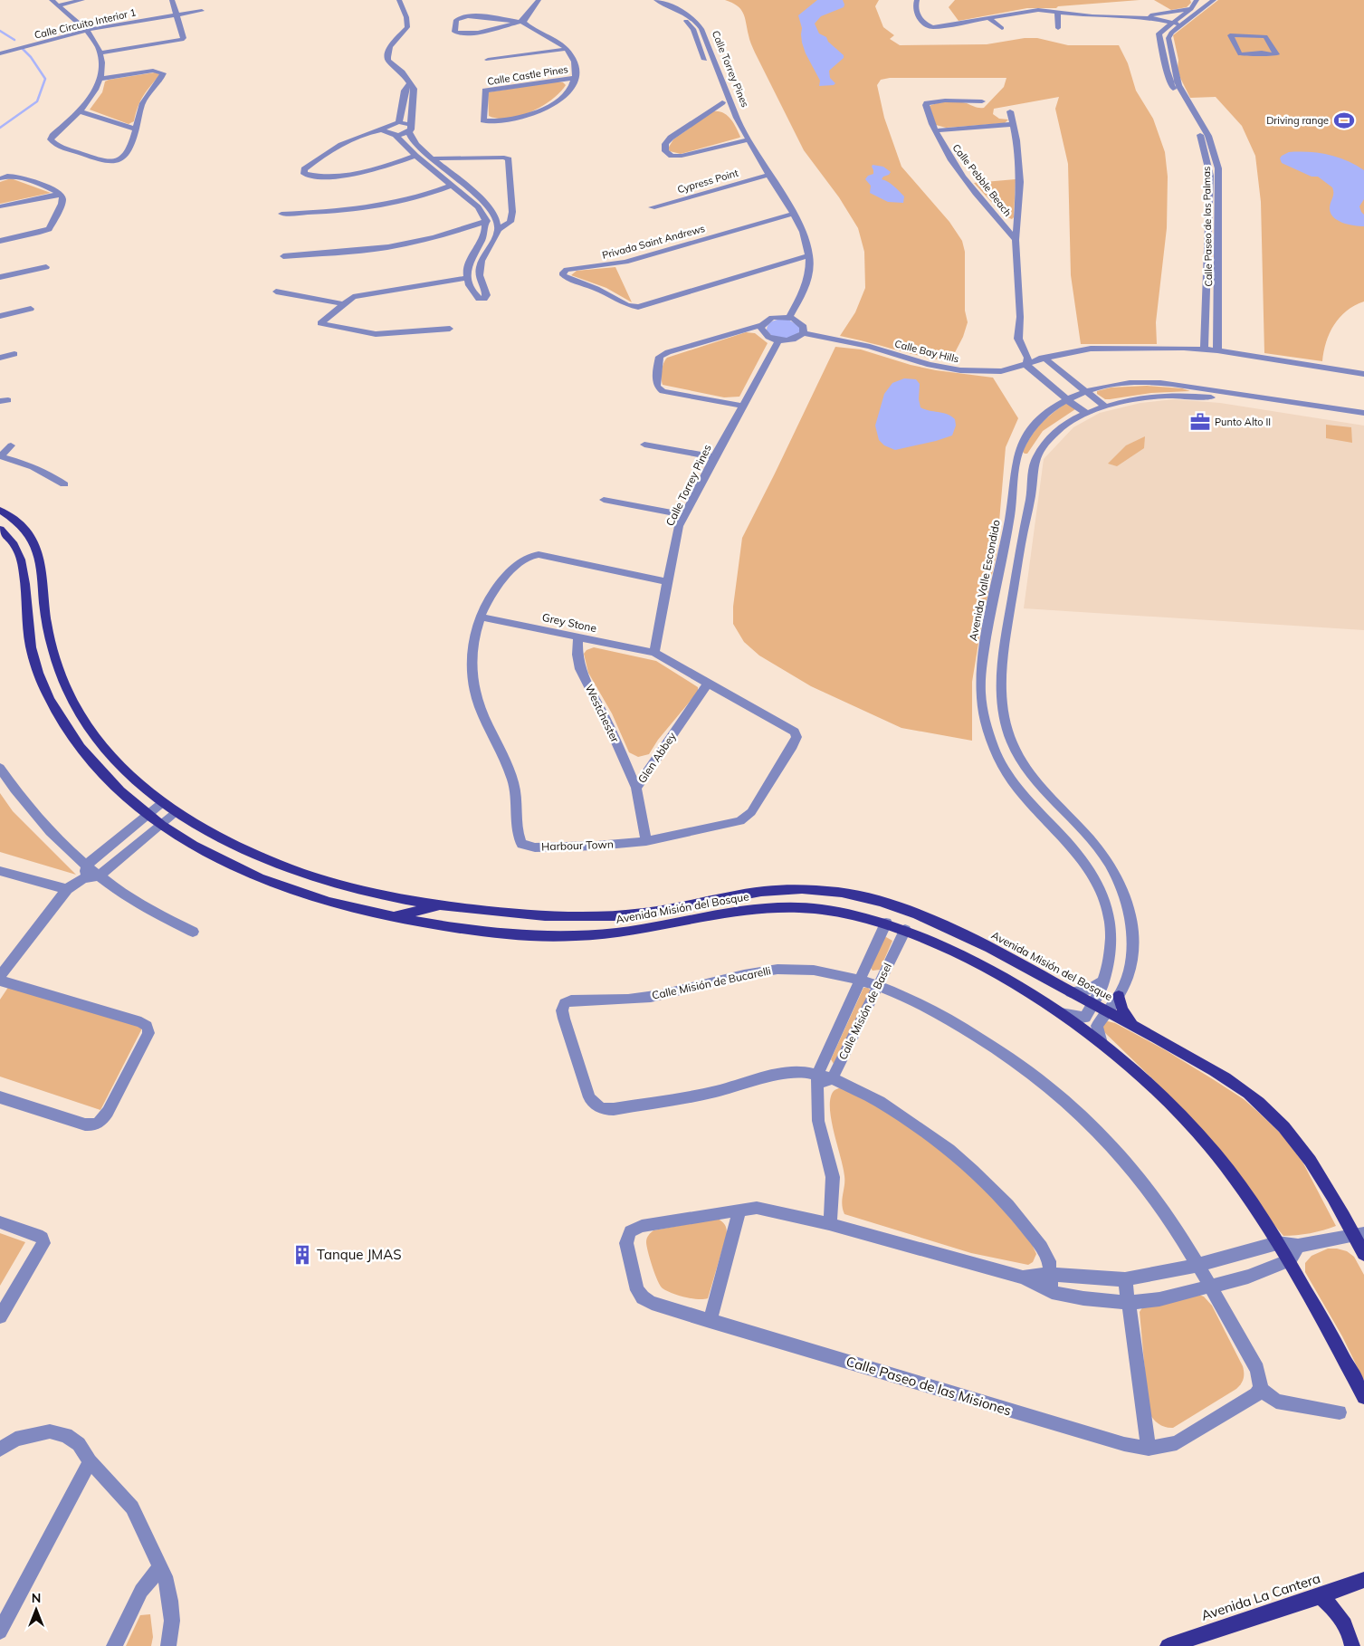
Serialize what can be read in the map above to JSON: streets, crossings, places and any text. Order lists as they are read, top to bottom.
{
  "streets": {
    "main road": ["Avenida Misión del Bosque", "Avenida La Cantera"],
    "street": [
      "Calle Circuito Interior 1",
      "Calle Torrey Pines",
      "Calle Castle Pines",
      "Calle Pebble Beach",
      "Cypress Point",
      "Calle Paseo de las Palmas",
      "Privada Saint Andrews",
      "Calle Bay Hills",
      "Avenida Valle Escondido",
      "Grey Stone",
      "Westchester",
      "Glen Abbey",
      "Harbour Town",
      "Calle Misión de Bucarelli",
      "Calle Misión de Basel",
      "Calle Paseo de las Misiones"
    ]
  },
  "crossings": [
    ["Calle Torrey Pines", "Cypress Point"],
    ["Calle Torrey Pines", "Privada Saint Andrews"],
    ["Calle Torrey Pines", "Grey Stone"],
    ["Calle Torrey Pines", "Harbour Town"],
    ["Calle Pebble Beach", "Calle Bay Hills"],
    ["Calle Pebble Beach", "Avenida Valle Escondido"],
    ["Avenida Valle Escondido", "Avenida Misión del Bosque"],
    ["Grey Stone", "Westchester"],
    ["Grey Stone", "Harbour Town"],
    ["Westchester", "Glen Abbey"],
    ["Glen Abbey", "Harbour Town"],
    ["Avenida Misión del Bosque", "Calle Misión de Basel"],
    ["Avenida Misión del Bosque", "Calle Paseo de las Misiones"],
    ["Calle Misión de Bucarelli", "Calle Misión de Basel"],
    ["Calle Misión de Bucarelli", "Calle Paseo de las Misiones"],
    ["Calle Misión de Basel", "Calle Paseo de las Misiones"]
  ],
  "places": {
    "sports": ["Driving range"],
    "office": ["Punto Alto II"],
    "building": ["Tanque JMAS"]
  },
  "north": "top"
}
